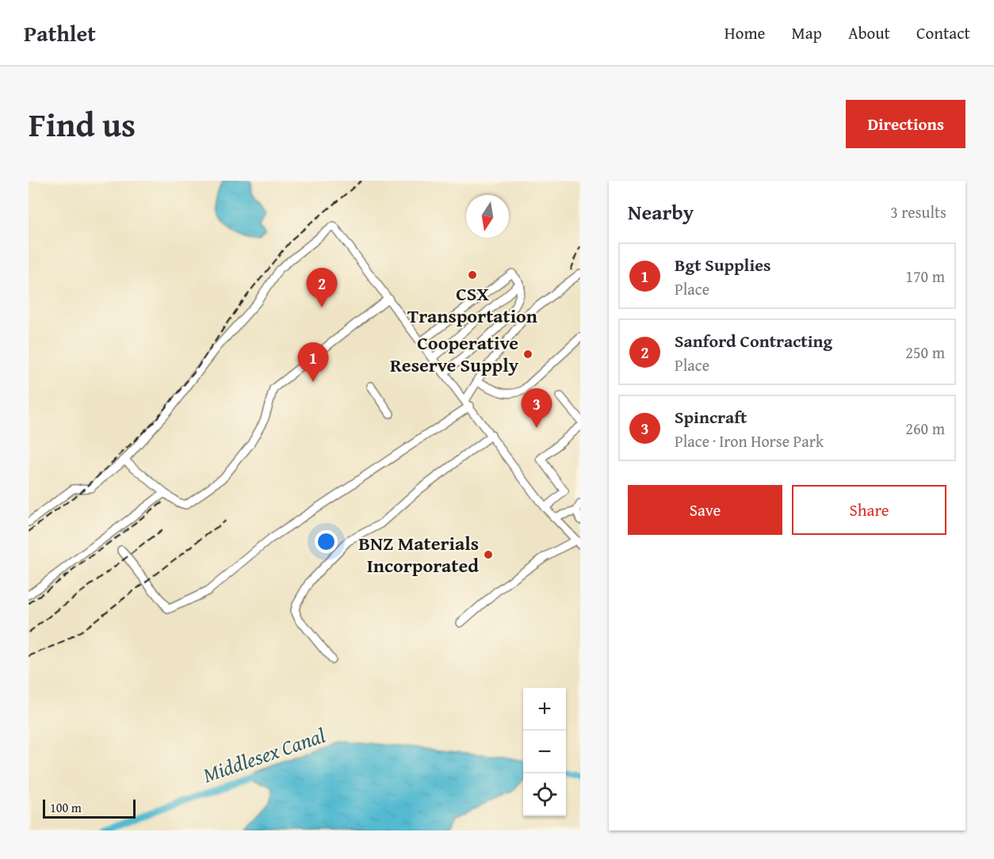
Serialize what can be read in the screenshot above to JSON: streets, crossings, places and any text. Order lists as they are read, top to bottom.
{
  "water": ["Middlesex Canal"],
  "places": ["CSX Transportation", "Cooperative Reserve Supply", "BNZ Materials Incorporated"],
  "scale_bar": "100 m",
  "north": "bottom",
  "page": {
    "header": "Pathlet",
    "nav": [
      "Home",
      "Map",
      "About",
      "Contact"
    ],
    "title": "Find us",
    "buttons": [
      "Directions",
      ["Save", "Share"]
    ],
    "heading": ["Nearby", "3 results"],
    "list": [
      {
        "mark": "1",
        "name": "Bgt Supplies",
        "note": "Place",
        "value": "170 m"
      },
      {
        "mark": "2",
        "name": "Sanford Contracting",
        "note": "Place",
        "value": "250 m"
      },
      {
        "mark": "3",
        "name": "Spincraft",
        "note": "Place · Iron Horse Park",
        "value": "260 m"
      }
    ],
    "pins": ["2", "1", "3"],
    "map_buttons": ["+", "−"],
    "scale": "100 m"
  }
}
